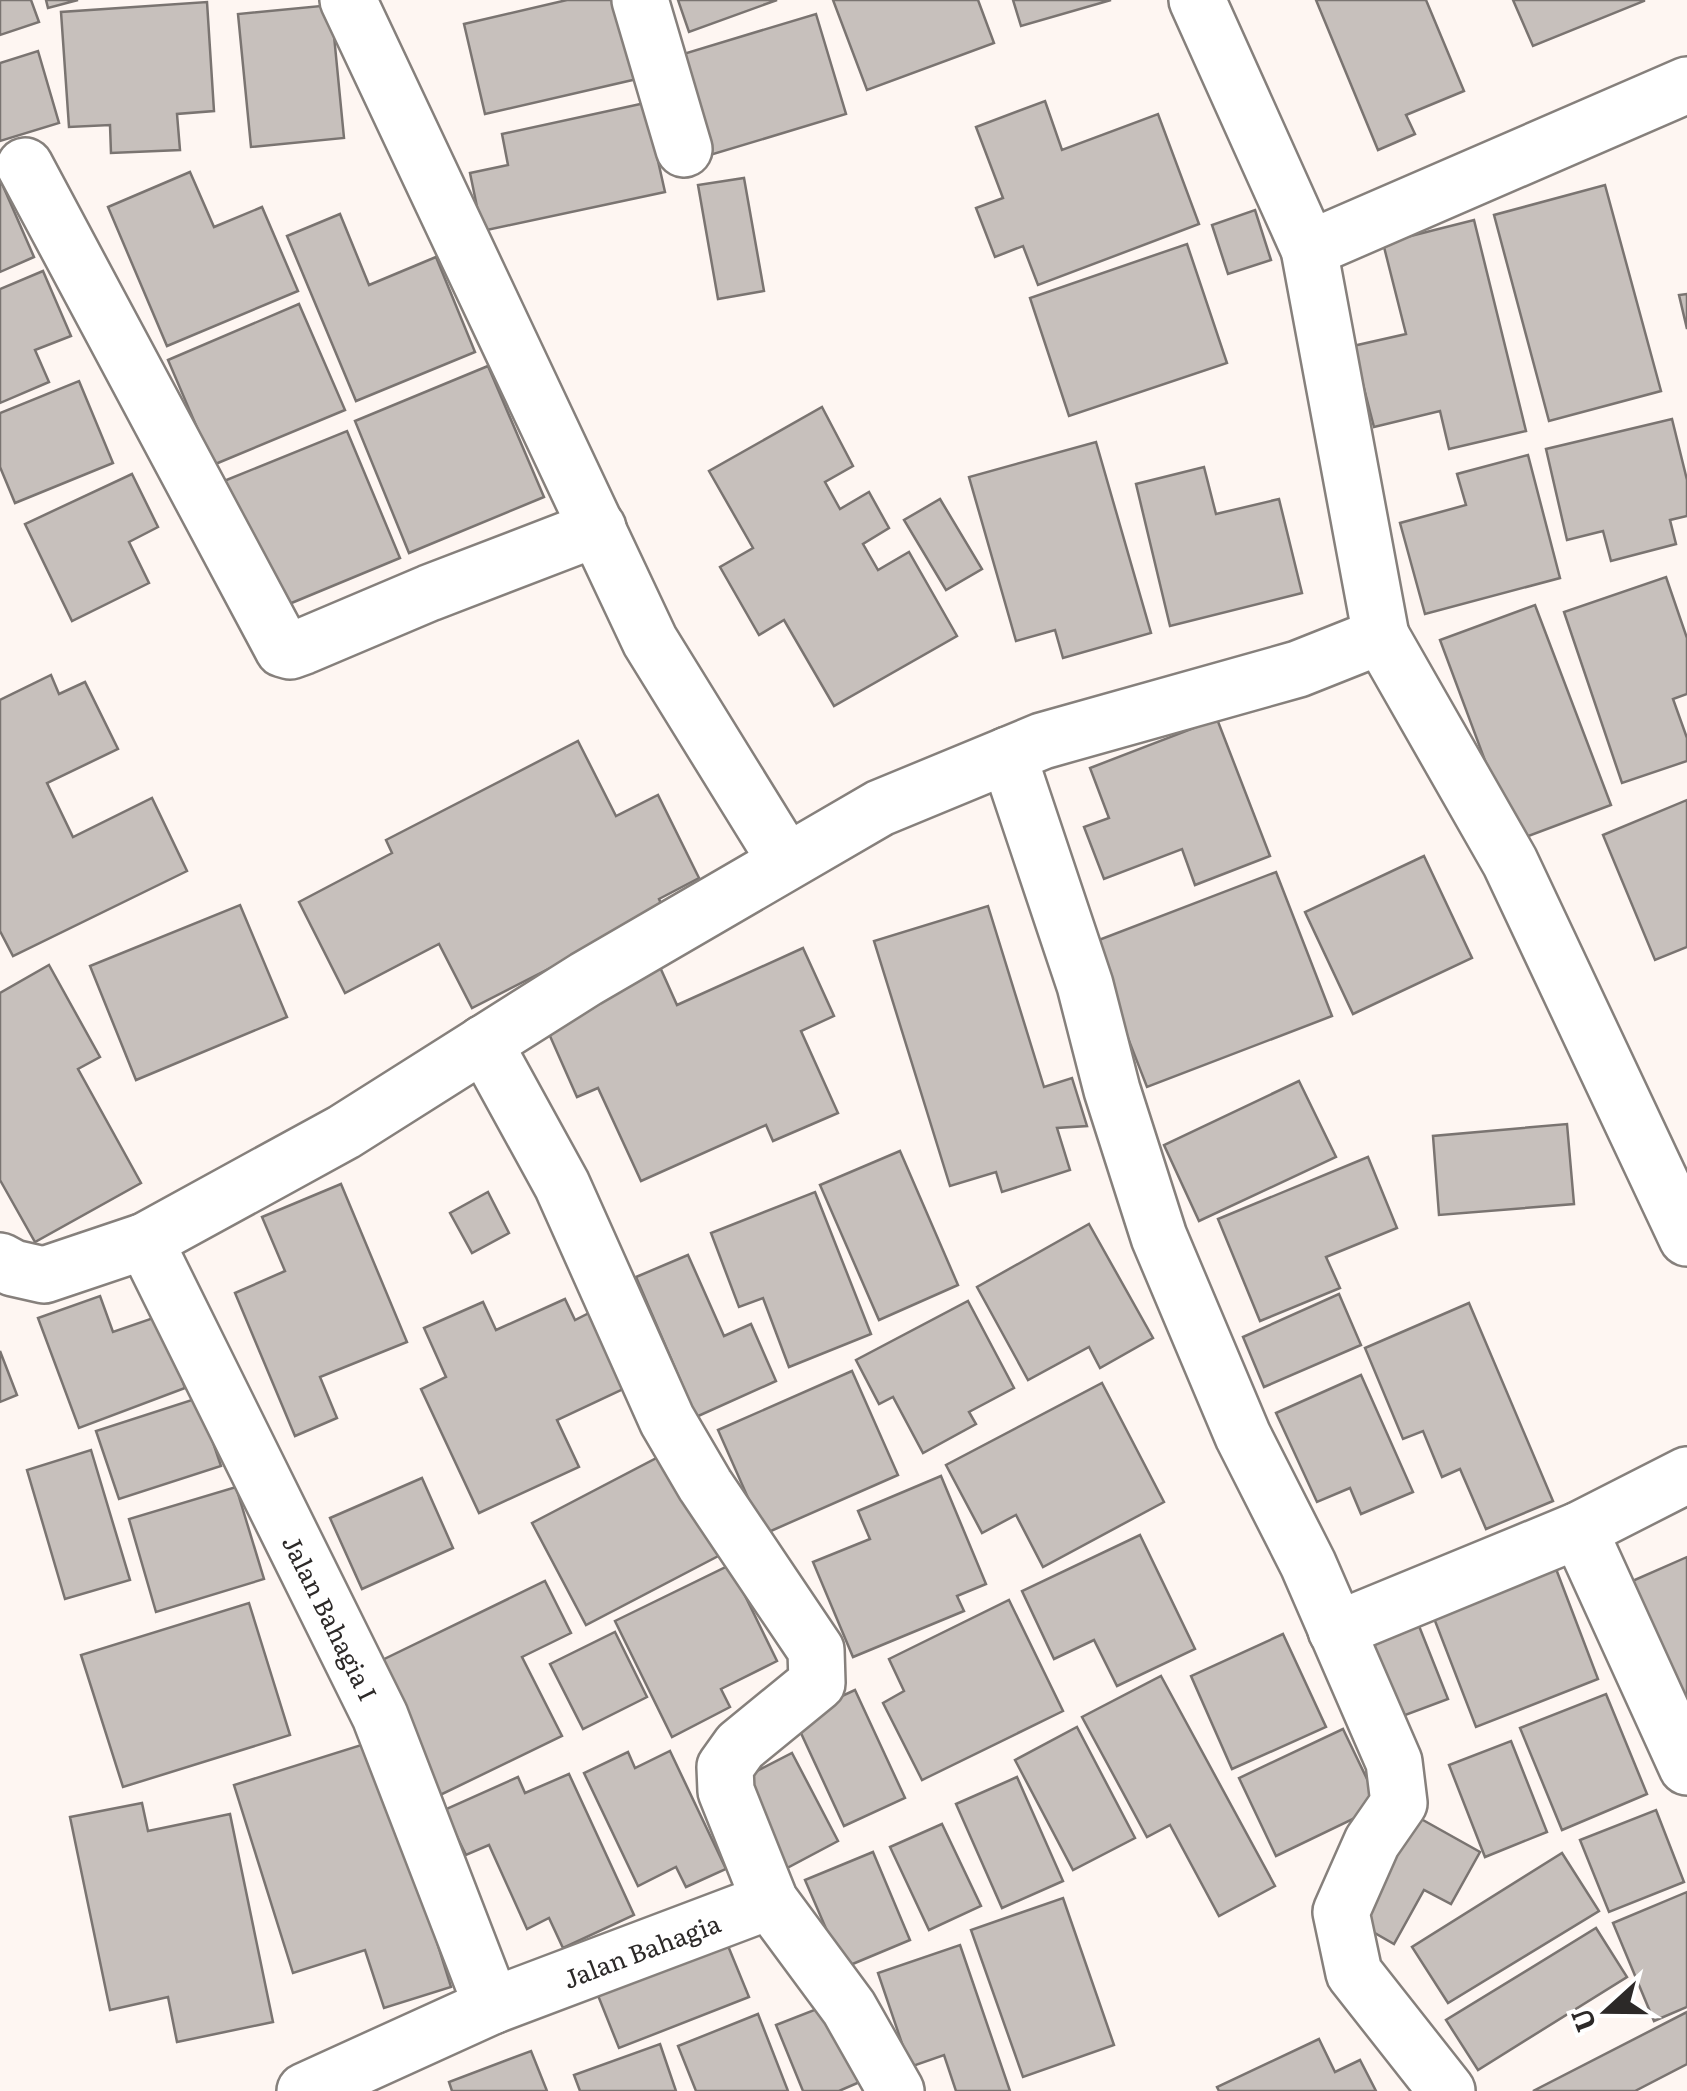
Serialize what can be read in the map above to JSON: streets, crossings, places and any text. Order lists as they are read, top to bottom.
{
  "streets": {
    "street": ["Jalan Bahagia I", "Jalan Bahagia"]
  },
  "crossings": [
    ["Jalan Bahagia I", "Jalan Bahagia"]
  ],
  "north": "left"
}
